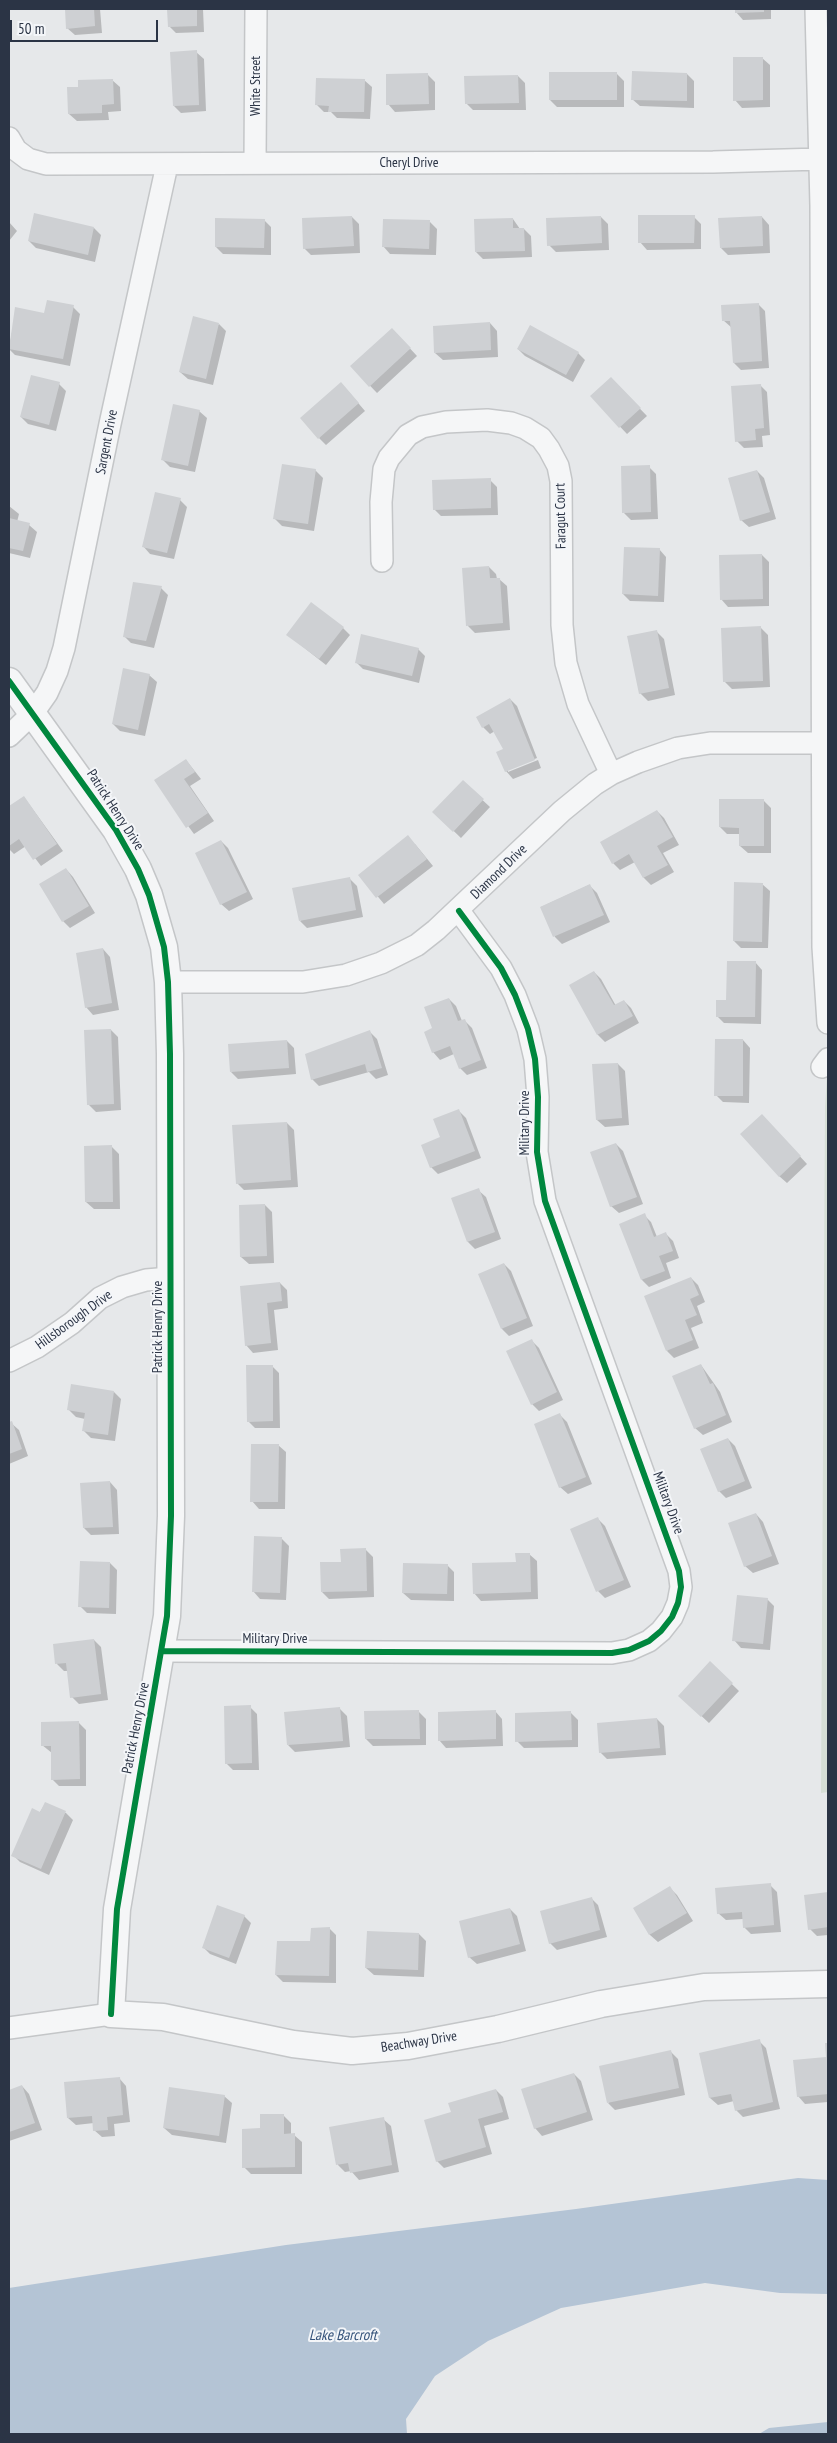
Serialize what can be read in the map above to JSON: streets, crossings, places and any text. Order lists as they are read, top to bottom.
{
  "streets": {
    "street": [
      "White Street",
      "Cheryl Drive",
      "Sargent Drive",
      "Faragut Court",
      "Patrick Henry Drive",
      "Diamond Drive",
      "Military Drive",
      "Hillsborough Drive",
      "Beachway Drive"
    ]
  },
  "crossings": [
    ["White Street", "Cheryl Drive"],
    ["Cheryl Drive", "Sargent Drive"],
    ["Sargent Drive", "Patrick Henry Drive"],
    ["Faragut Court", "Diamond Drive"],
    ["Patrick Henry Drive", "Diamond Drive"],
    ["Patrick Henry Drive", "Military Drive"],
    ["Patrick Henry Drive", "Hillsborough Drive"],
    ["Patrick Henry Drive", "Beachway Drive"],
    ["Diamond Drive", "Military Drive"]
  ],
  "water": ["Lake Barcroft"],
  "scale_bar": "50 m"
}
